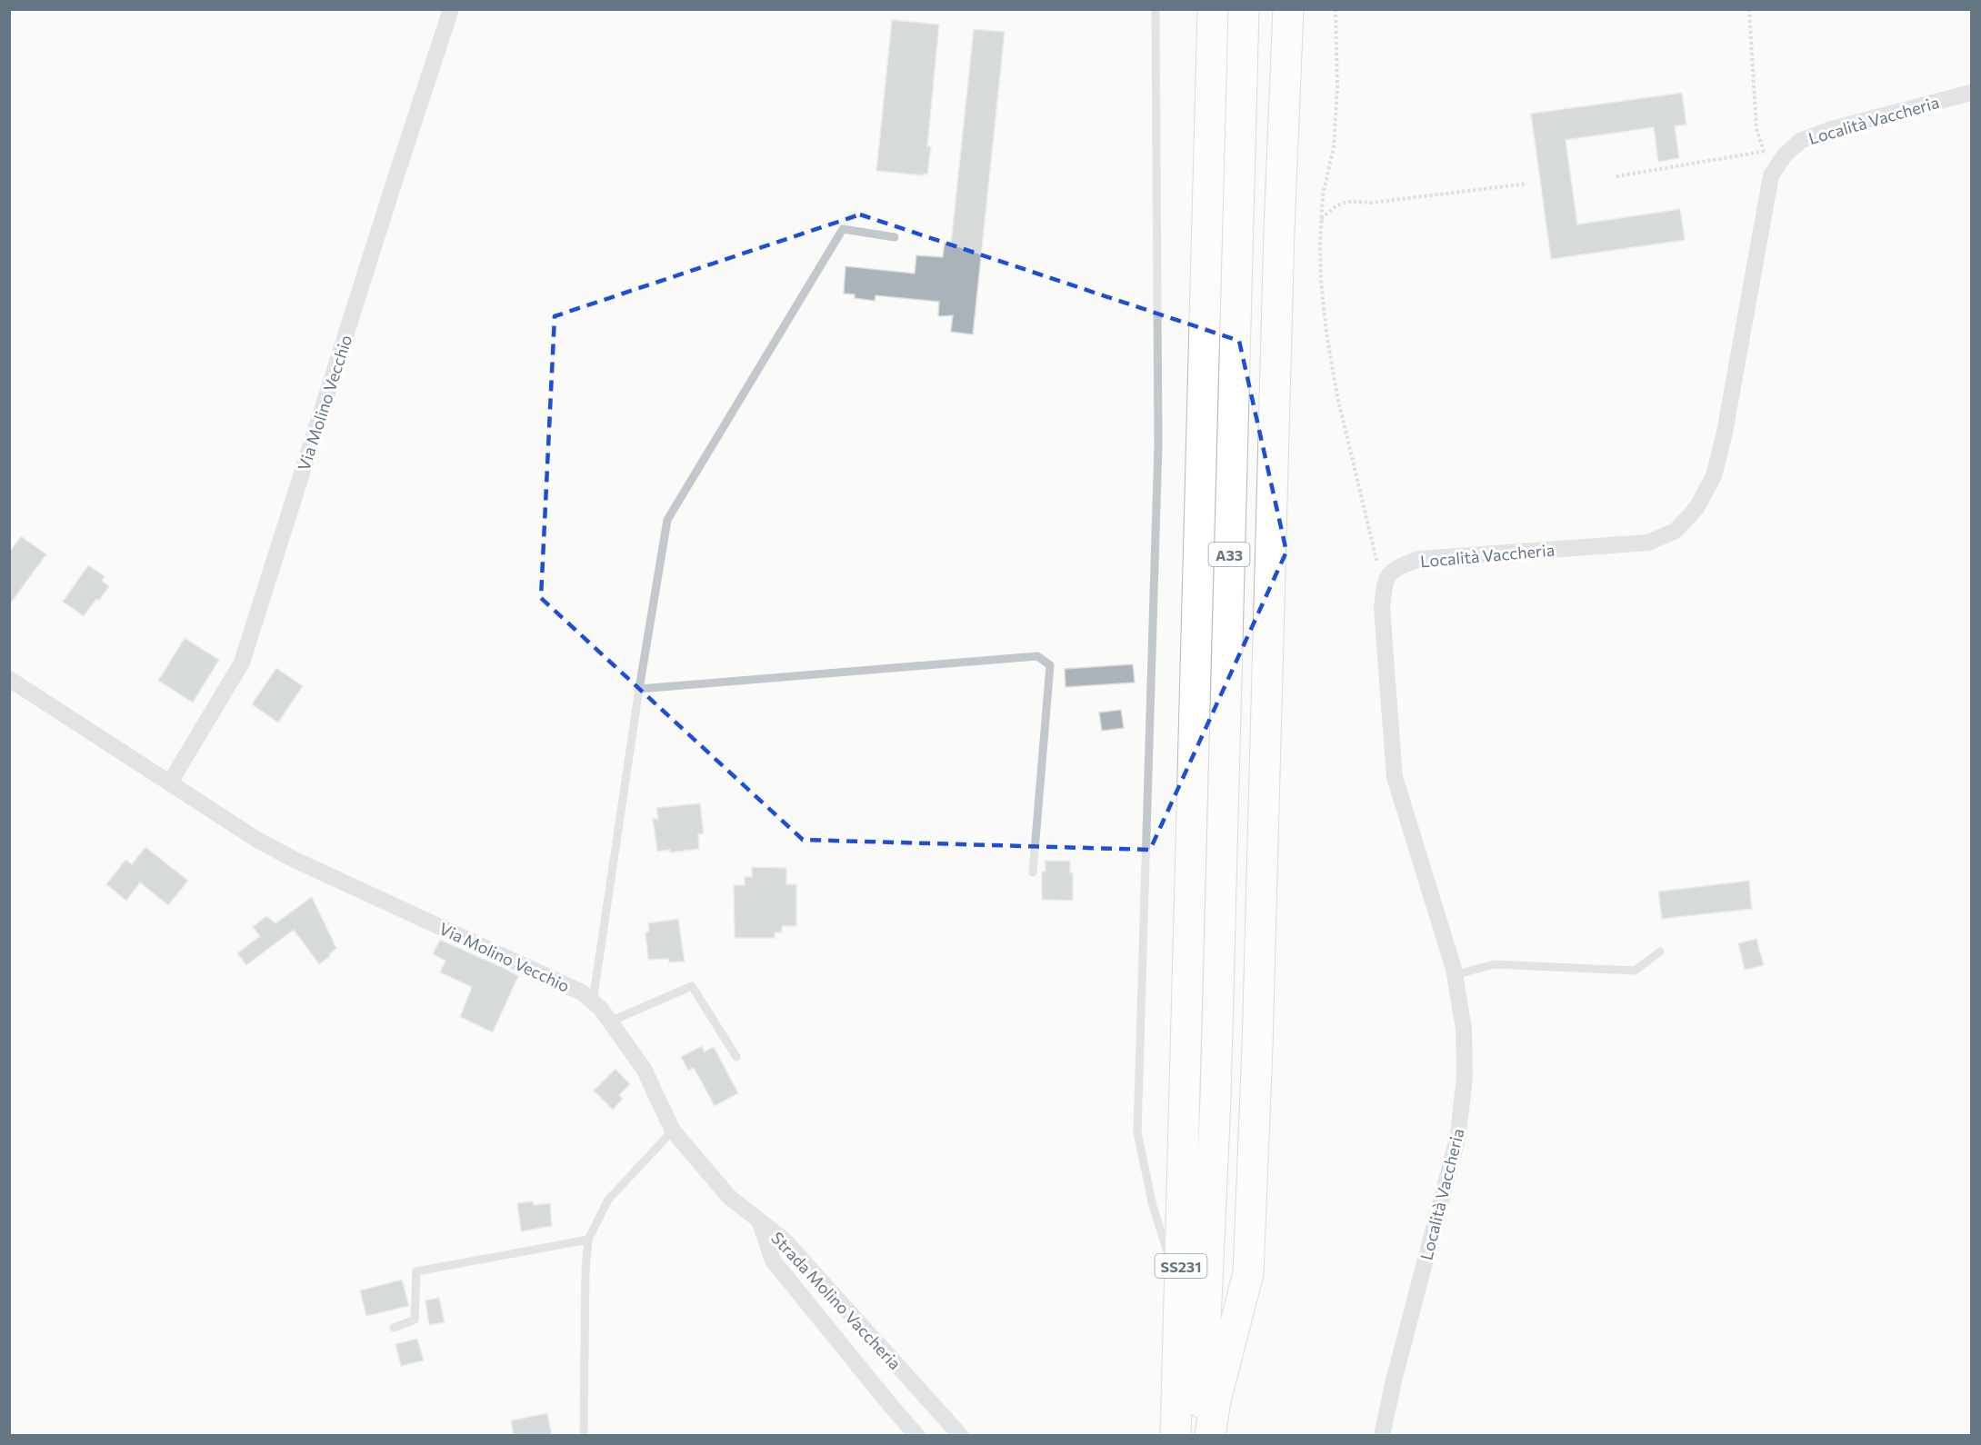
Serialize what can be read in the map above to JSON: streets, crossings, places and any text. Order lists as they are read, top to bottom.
{
  "streets": {
    "highway": ["A33", "SS231"],
    "street": ["Località Vaccheria", "Via Molino Vecchio", "Strada Molino Vaccheria"]
  },
  "crossings": [
    ["Via Molino Vecchio", "Strada Molino Vaccheria"],
    ["A33", "SS231"]
  ]
}
